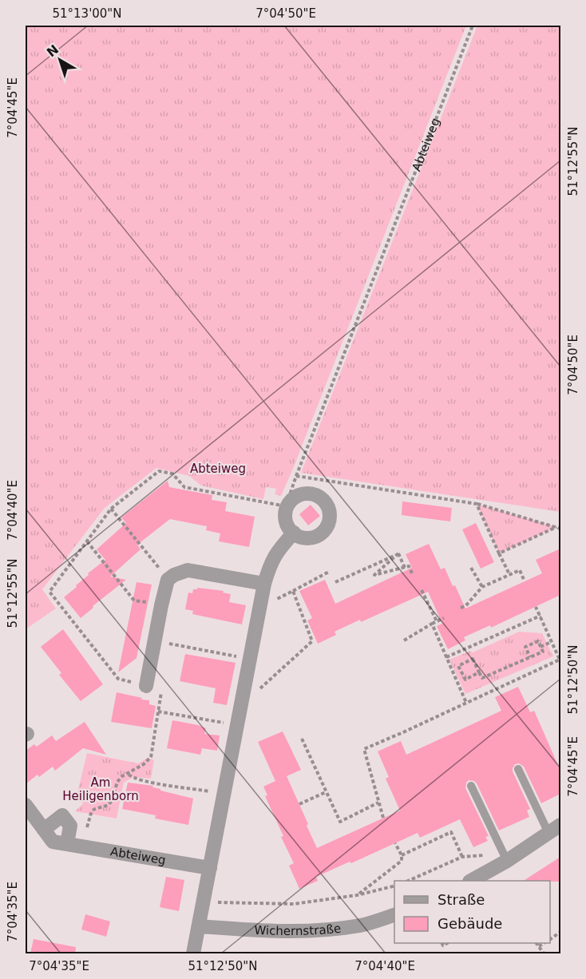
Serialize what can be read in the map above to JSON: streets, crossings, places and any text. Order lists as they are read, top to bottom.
{
  "streets": {
    "street": ["Abteiweg", "Wichernstraße"]
  },
  "parks": ["Abteiweg", "Am Heiligenborn"],
  "legend": ["Straße", "Gebäude"],
  "north": "top left",
  "coordinates": [
    "51°13'00\"N",
    "7°04'50\"E",
    "7°04'45\"E",
    "51°12'55\"N",
    "7°04'40\"E",
    "51°12'50\"N",
    "7°04'35\"E"
  ]
}
